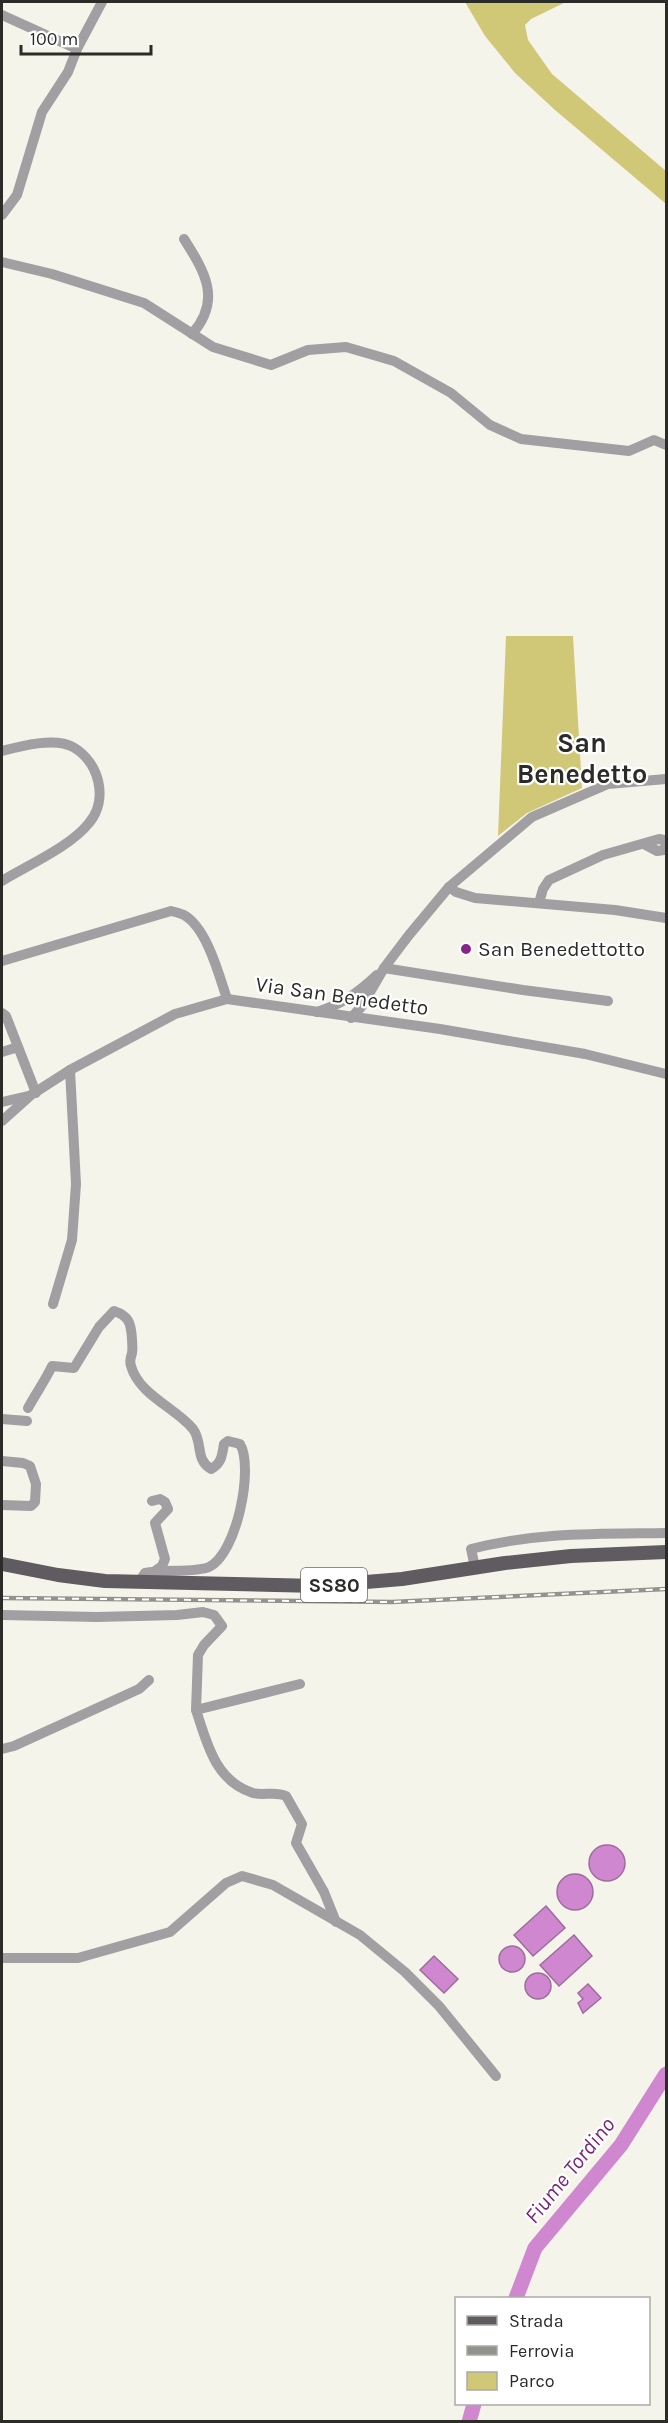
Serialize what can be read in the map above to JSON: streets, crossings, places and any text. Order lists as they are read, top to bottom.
{
  "streets": {
    "main road": ["SS80"],
    "street": ["Via San Benedetto"]
  },
  "districts": ["San Benedetto"],
  "water": ["Fiume Tordino"],
  "places": ["San Benedettotto"],
  "legend": ["Strada", "Ferrovia", "Parco"],
  "scale_bar": "100 m"
}
